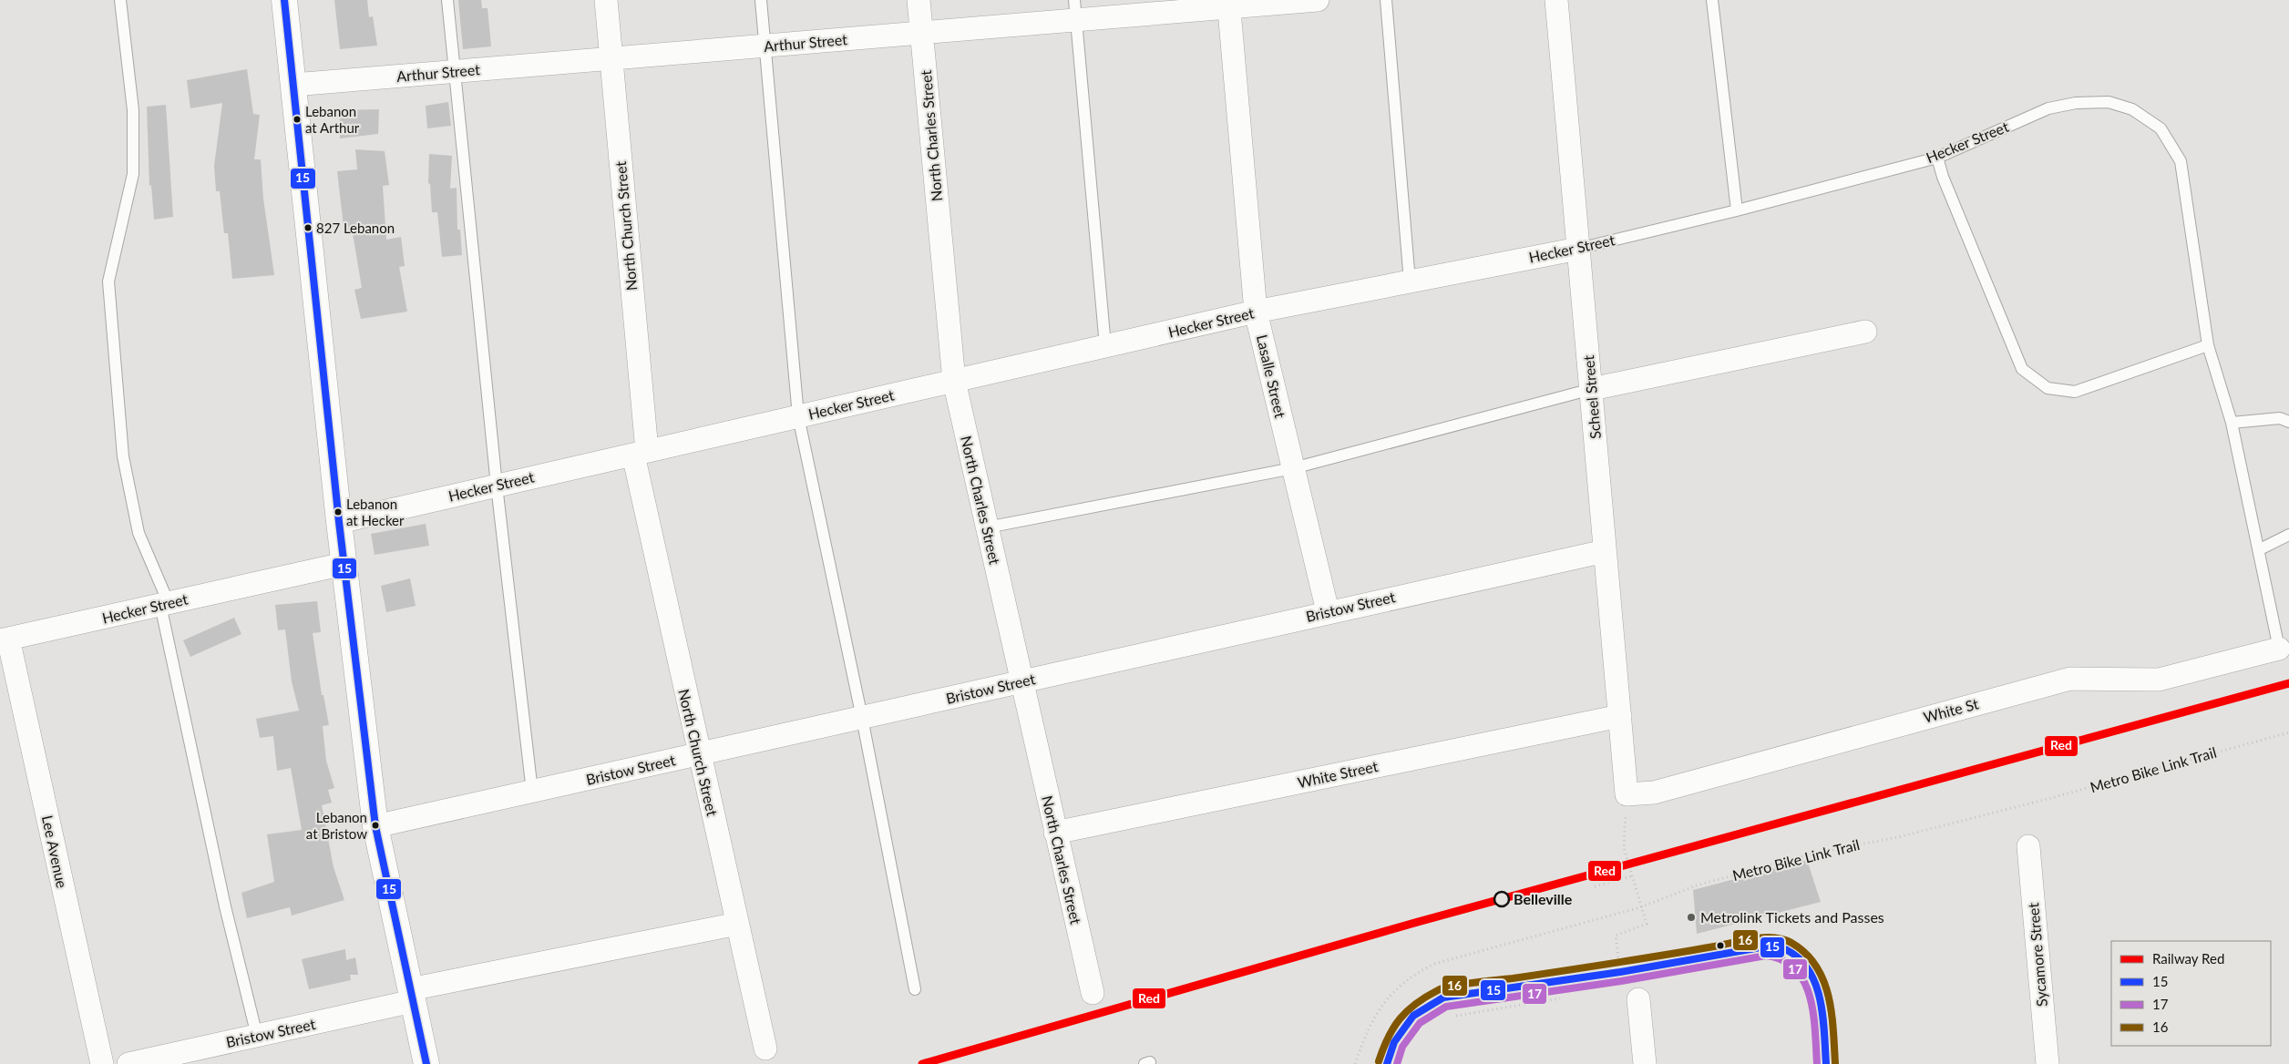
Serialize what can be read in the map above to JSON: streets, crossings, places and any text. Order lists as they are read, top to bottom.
{
  "streets": {
    "street": [
      "Arthur Street",
      "North Charles Street",
      "Hecker Street",
      "North Church Street",
      "Lasalle Street",
      "Scheel Street",
      "Bristow Street",
      "White St",
      "White Street",
      "Lee Avenue",
      "Sycamore Street"
    ],
    "path": ["Metro Bike Link Trail"]
  },
  "crossings": [
    ["Arthur Street", "North Charles Street"],
    ["Arthur Street", "North Church Street"],
    ["Arthur Street", "Lasalle Street"],
    ["North Charles Street", "Hecker Street"],
    ["North Charles Street", "Bristow Street"],
    ["North Charles Street", "White Street"],
    ["Hecker Street", "North Church Street"],
    ["Hecker Street", "Lasalle Street"],
    ["Hecker Street", "Scheel Street"],
    ["Hecker Street", "White St"],
    ["Hecker Street", "Lee Avenue"],
    ["North Church Street", "Bristow Street"],
    ["Lasalle Street", "Bristow Street"],
    ["Scheel Street", "Bristow Street"],
    ["Scheel Street", "White St"],
    ["Scheel Street", "White Street"]
  ],
  "places": [
    "Lebanon at Arthur",
    "827 Lebanon",
    "Lebanon at Hecker",
    "Lebanon at Bristow",
    "Belleville",
    "Metrolink Tickets and Passes"
  ],
  "lines": [
    "transit line 15",
    "rail line Red",
    "transit line 16",
    "transit line 17"
  ],
  "legend": [
    "Railway Red",
    "15",
    "17",
    "16"
  ]
}
